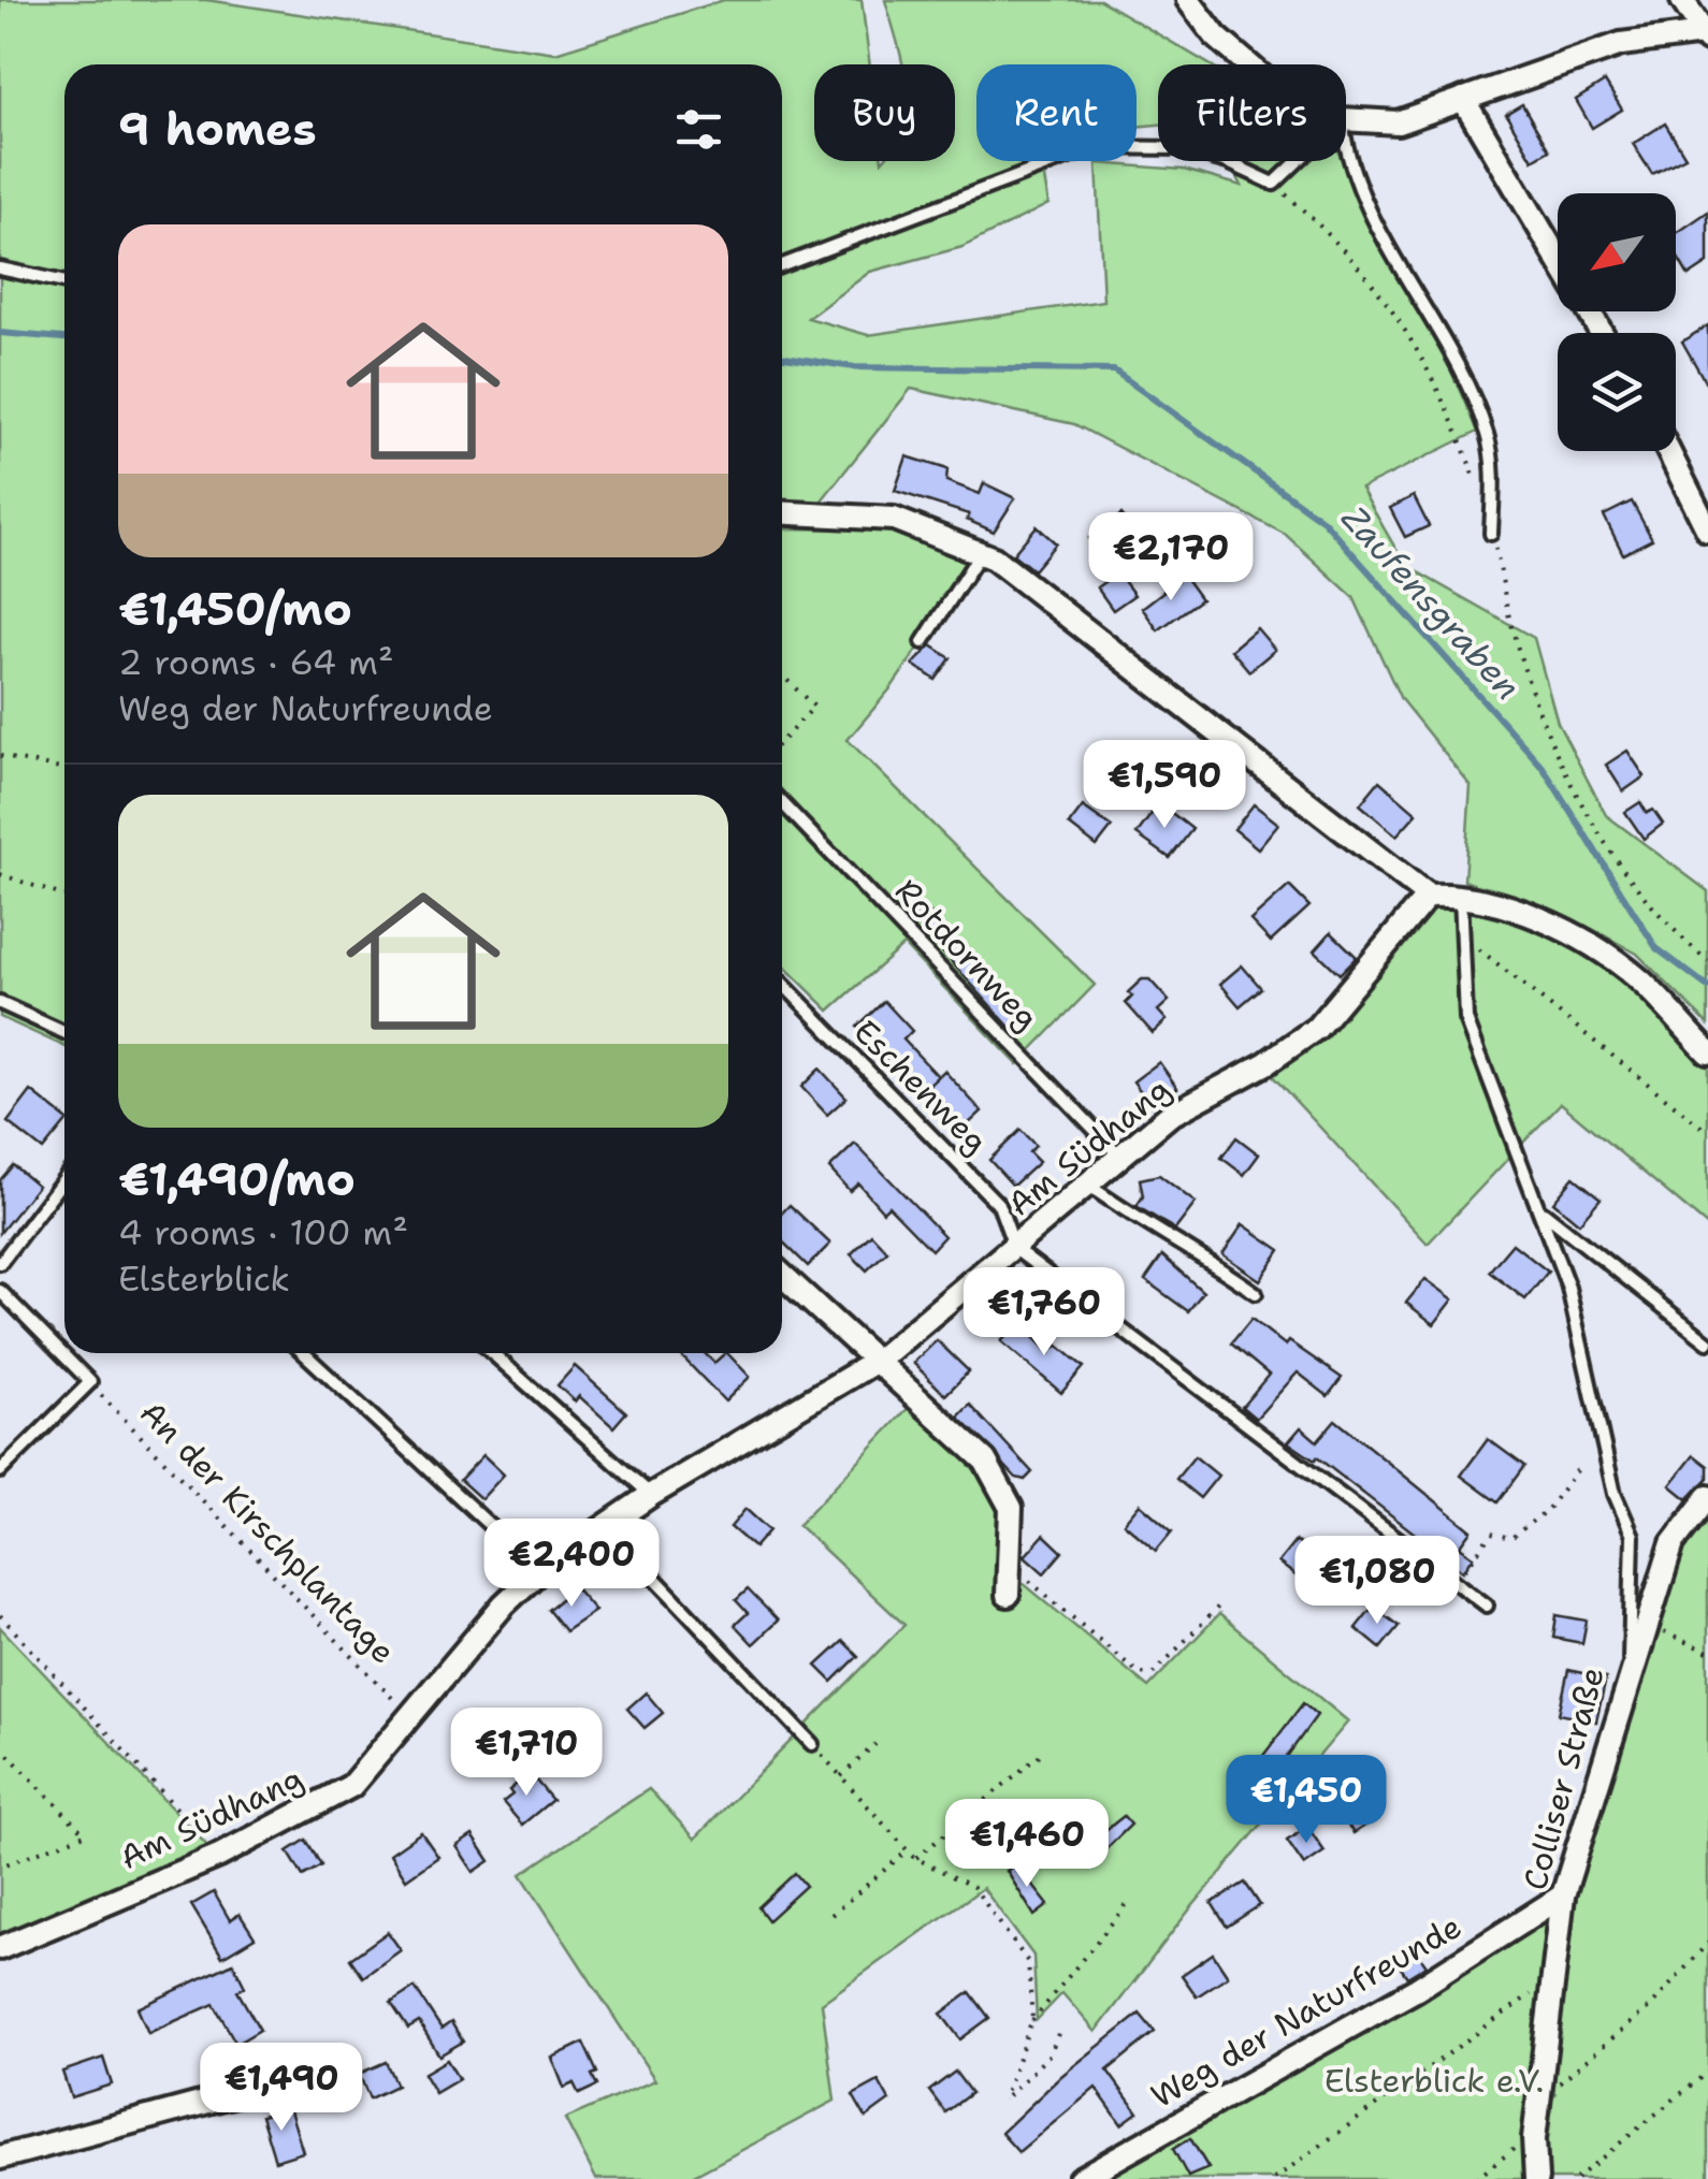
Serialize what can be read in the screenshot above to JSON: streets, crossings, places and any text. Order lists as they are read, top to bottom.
{
  "streets": {
    "street": ["Am Südhang", "Colliser Straße", "Weg der Naturfreunde"],
    "lane": ["Rotdornweg", "Eschenweg"],
    "path": ["An der Kirschplantage"]
  },
  "crossings": [
    ["Rotdornweg", "Am Südhang"],
    ["Eschenweg", "Am Südhang"],
    ["Am Südhang", "An der Kirschplantage"],
    ["Colliser Straße", "Weg der Naturfreunde"]
  ],
  "water": ["Zaufensgraben"],
  "parks": ["Elsterblick e.V."],
  "north": "bottom left",
  "page": {
    "chip": ["Buy", "Rent", "Filters"],
    "heading": "9 homes",
    "list": [
      {
        "name": "€1,450/mo",
        "note": "2 rooms · 64 m² · Weg der Naturfreunde"
      },
      {
        "name": "€1,490/mo",
        "note": "4 rooms · 100 m² · Elsterblick"
      }
    ],
    "price": [
      "€2,170",
      "€1,590",
      "€1,760",
      "€2,400",
      "€1,080",
      "€1,710",
      "€1,450",
      "€1,460",
      "€1,490"
    ]
  }
}
